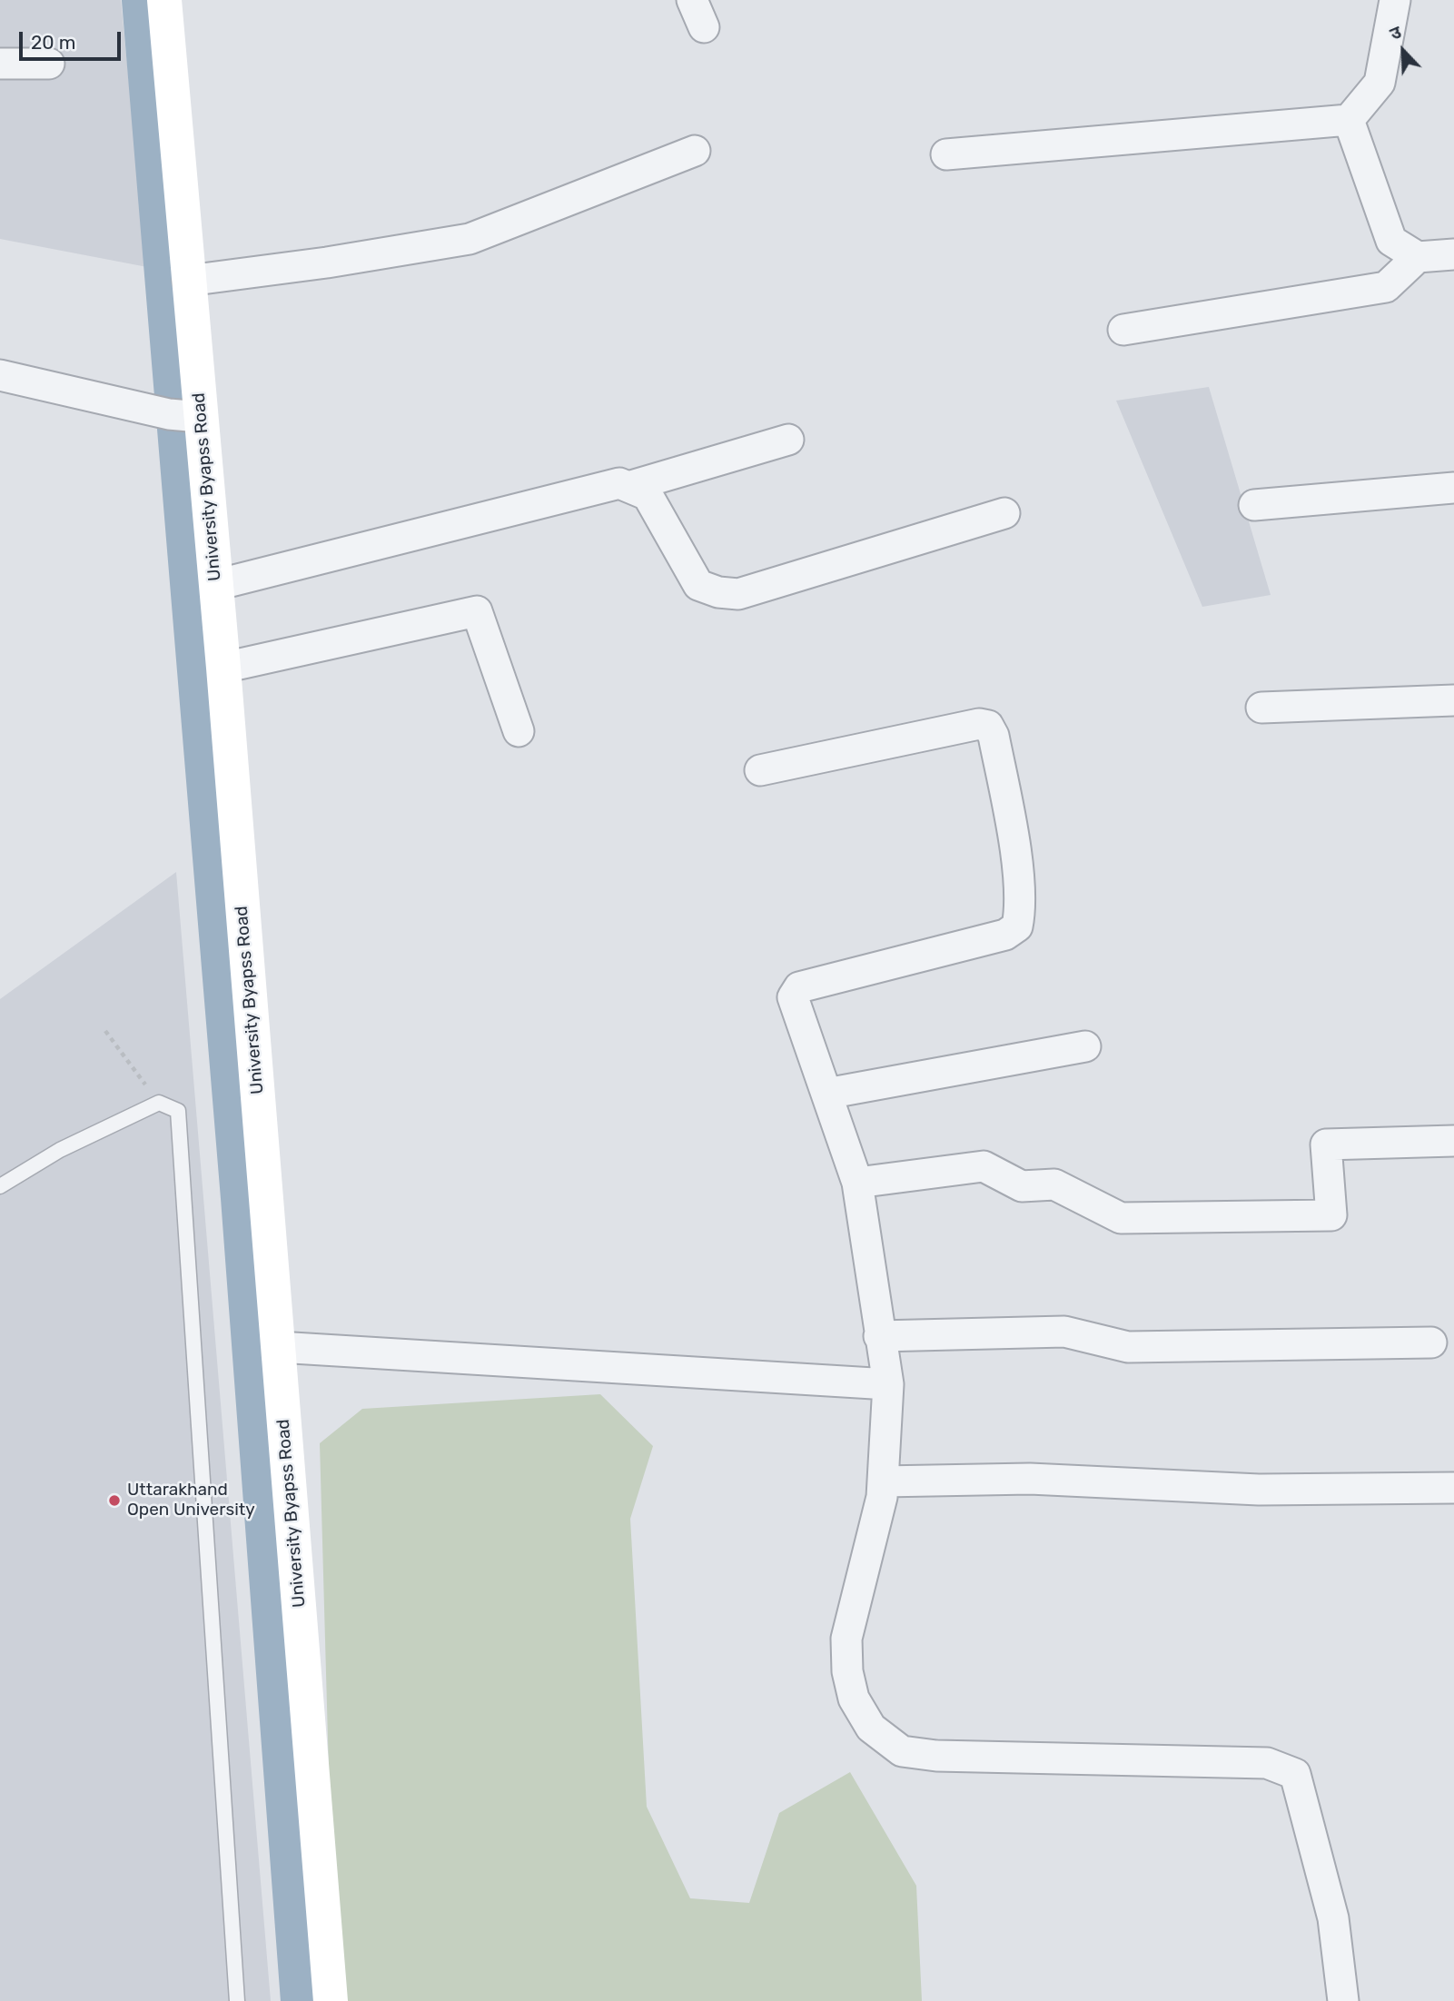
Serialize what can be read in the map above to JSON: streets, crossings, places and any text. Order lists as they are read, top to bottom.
{
  "streets": {
    "main road": ["University Byapss Road"]
  },
  "places": ["Uttarakhand Open University"],
  "scale_bar": "20 m",
  "north": "top left"
}
